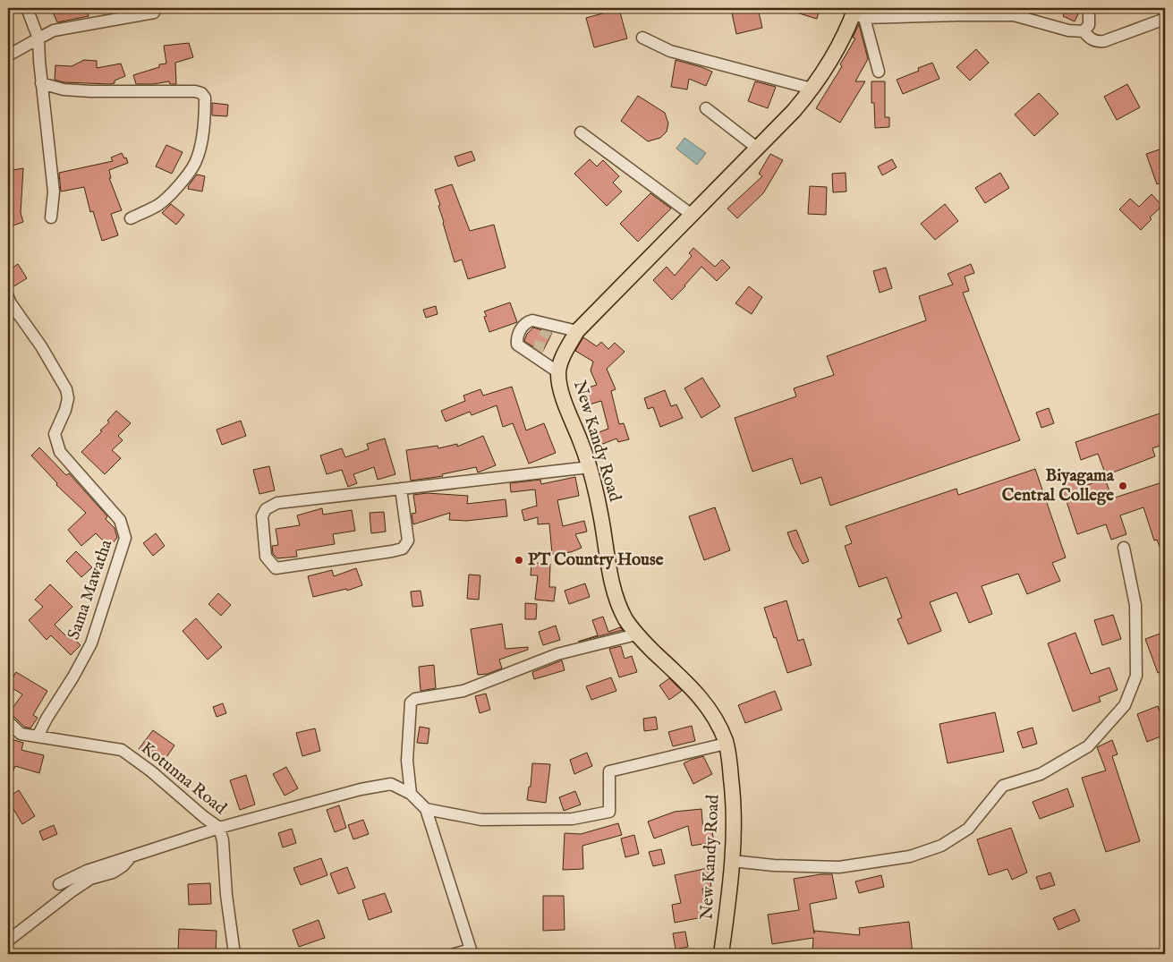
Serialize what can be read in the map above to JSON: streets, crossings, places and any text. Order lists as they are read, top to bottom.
{
  "streets": {
    "main road": ["New Kandy Road"],
    "street": ["Sama Mawatha", "Kotunna Road"]
  },
  "crossings": [
    ["Sama Mawatha", "Kotunna Road"]
  ],
  "places": ["Biyagama Central College", "PT Country House"]
}
